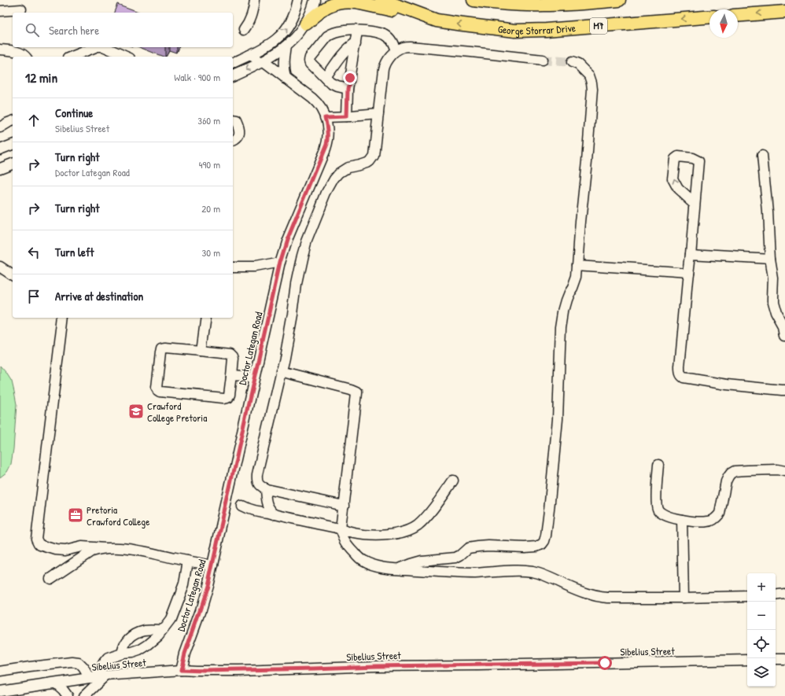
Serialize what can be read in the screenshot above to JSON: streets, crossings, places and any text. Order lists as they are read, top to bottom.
{
  "streets": {
    "main road": ["M7", "George Storrar Drive"],
    "street": ["Doctor Lategan Road", "Sibelius Street"]
  },
  "crossings": [
    ["Doctor Lategan Road", "Sibelius Street"]
  ],
  "places": {
    "school or university": ["Crawford College Pretoria"],
    "office": ["Pretoria Crawford College"]
  },
  "north": "bottom",
  "page": {
    "search": "Search here",
    "heading": ["12 min", "Walk · 900 m"],
    "list": [
      ["Continue", "Sibelius Street", "360 m"],
      ["Turn right", "Doctor Lategan Road", "490 m"],
      ["Turn right", "20 m"],
      ["Turn left", "30 m"],
      "Arrive at destination"
    ],
    "map_buttons": ["+", "−"]
  }
}
